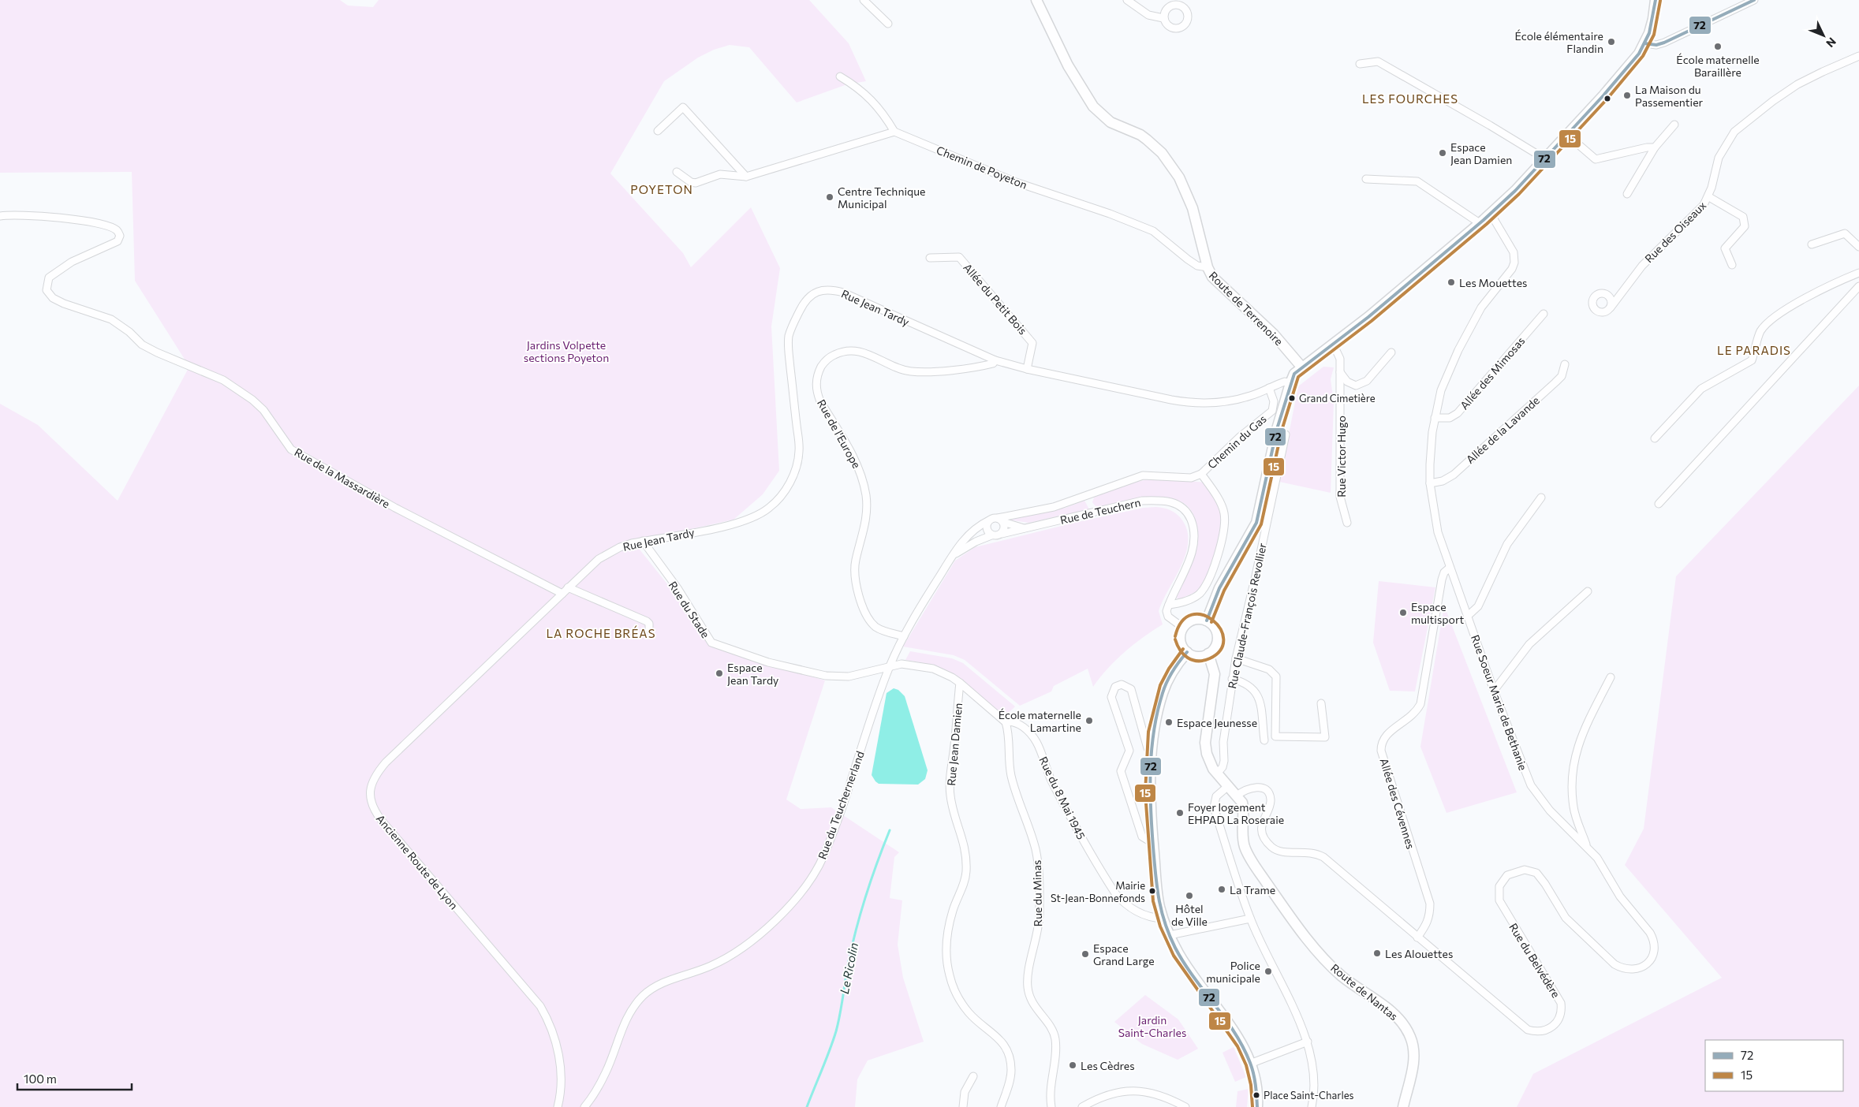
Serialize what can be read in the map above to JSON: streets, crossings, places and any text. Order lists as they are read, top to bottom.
{
  "streets": {
    "main road": ["Route de Terrenoire", "Route de Nantas"],
    "street": [
      "Chemin de Poyeton",
      "Rue des Oiseaux",
      "Allée du Petit Bois",
      "Rue Jean Tardy",
      "Allée des Mimosas",
      "Allée de la Lavande",
      "Rue de l'Europe",
      "Chemin du Gas",
      "Rue Victor Hugo",
      "Rue de la Massardière",
      "Rue de Teuchern",
      "Rue du Stade",
      "Rue Claude-François Revollier",
      "Rue Soeur Marie de Bethanie",
      "Rue Jean Damien",
      "Rue du 8 Mai 1945",
      "Allée des Cévennes",
      "Rue du Teuchernerland",
      "Ancienne Route de Lyon",
      "Rue du Minas",
      "Rue du Belvédère"
    ]
  },
  "crossings": [
    ["Chemin de Poyeton", "Route de Terrenoire"],
    ["Allée du Petit Bois", "Rue Jean Tardy"],
    ["Rue Jean Tardy", "Rue de l'Europe"],
    ["Rue Jean Tardy", "Chemin du Gas"],
    ["Rue Jean Tardy", "Rue de la Massardière"],
    ["Rue Jean Tardy", "Rue du Stade"],
    ["Rue Jean Tardy", "Ancienne Route de Lyon"],
    ["Allée des Mimosas", "Rue Soeur Marie de Bethanie"],
    ["Allée de la Lavande", "Rue Soeur Marie de Bethanie"],
    ["Rue de l'Europe", "Rue du Teuchernerland"],
    ["Chemin du Gas", "Rue de Teuchern"],
    ["Rue de la Massardière", "Ancienne Route de Lyon"],
    ["Rue du Stade", "Rue du 8 Mai 1945"],
    ["Rue du Stade", "Rue du Teuchernerland"],
    ["Rue Claude-François Revollier", "Route de Nantas"],
    ["Rue Soeur Marie de Bethanie", "Allée des Cévennes"],
    ["Rue Soeur Marie de Bethanie", "Rue du Belvédère"],
    ["Rue Jean Damien", "Rue du 8 Mai 1945"],
    ["Rue du 8 Mai 1945", "Rue du Teuchernerland"],
    ["Rue du 8 Mai 1945", "Rue du Minas"],
    ["Allée des Cévennes", "Rue du Belvédère"],
    ["Rue du Belvédère", "Route de Nantas"]
  ],
  "districts": [
    "LES FOURCHES",
    "POYETON",
    "LE PARADIS",
    "LA ROCHE BRÉAS"
  ],
  "water": ["Le Ricolin"],
  "parks": ["Jardins Volpette sections Poyeton", "Jardin Saint-Charles"],
  "places": [
    "École élémentaire Flandin",
    "École maternelle Baraillère",
    "La Maison du Passementier",
    "Espace Jean Damien",
    "Centre Technique Municipal",
    "Les Mouettes",
    "Grand Cimetière",
    "Espace multisport",
    "Espace Jean Tardy",
    "École maternelle Lamartine",
    "Espace Jeunesse",
    "Foyer logement EHPAD La Roseraie",
    "La Trame",
    "Mairie St-Jean-Bonnefonds",
    "Hôtel de Ville",
    "Les Alouettes",
    "Espace Grand Large",
    "Police municipale",
    "Les Cèdres",
    "Place Saint-Charles"
  ],
  "lines": ["transit line 72", "transit line 15"],
  "legend": ["72", "15"],
  "scale_bar": "100 m",
  "north": "bottom right"
}
